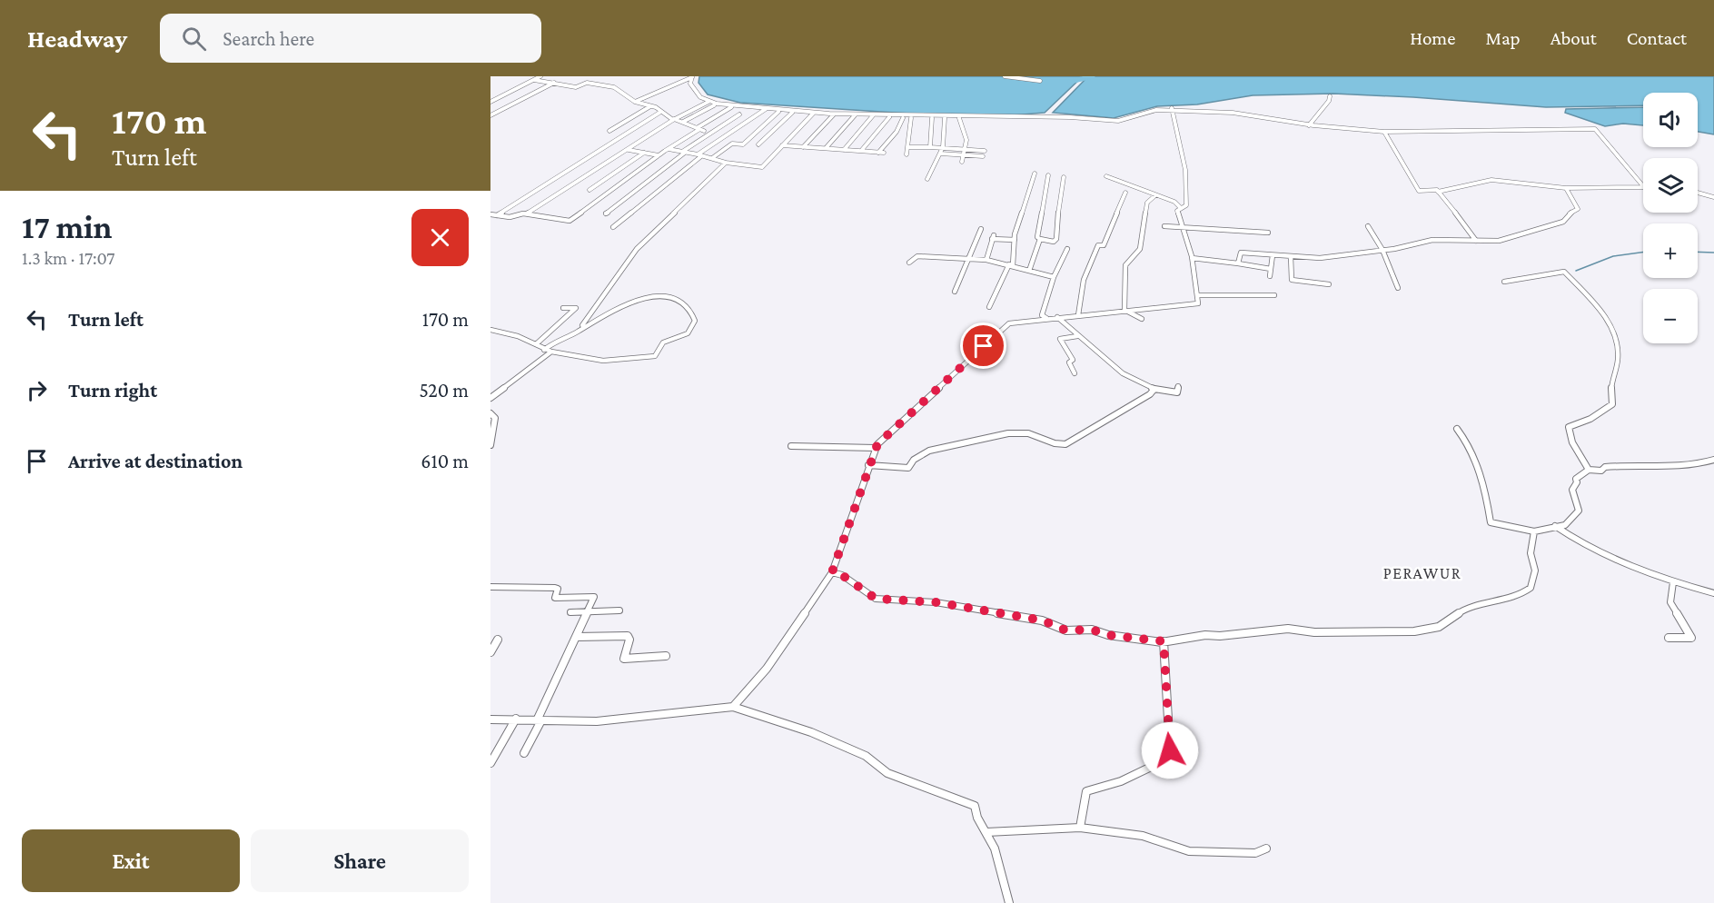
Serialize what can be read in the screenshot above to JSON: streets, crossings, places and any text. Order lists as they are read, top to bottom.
{
  "districts": ["PERAWUR"],
  "page": {
    "header": "Headway",
    "search": "Search here",
    "nav": [
      "Home",
      "Map",
      "About",
      "Contact"
    ],
    "turn": ["170 m", "Turn left"],
    "map_buttons": ["+", "−"],
    "heading": ["17 min", "1.3 km · 17:07"],
    "list": [
      {
        "name": "Turn left",
        "value": "170 m"
      },
      {
        "name": "Turn right",
        "value": "520 m"
      },
      {
        "name": "Arrive at destination",
        "value": "610 m"
      }
    ],
    "buttons": ["Exit", "Share"]
  }
}
